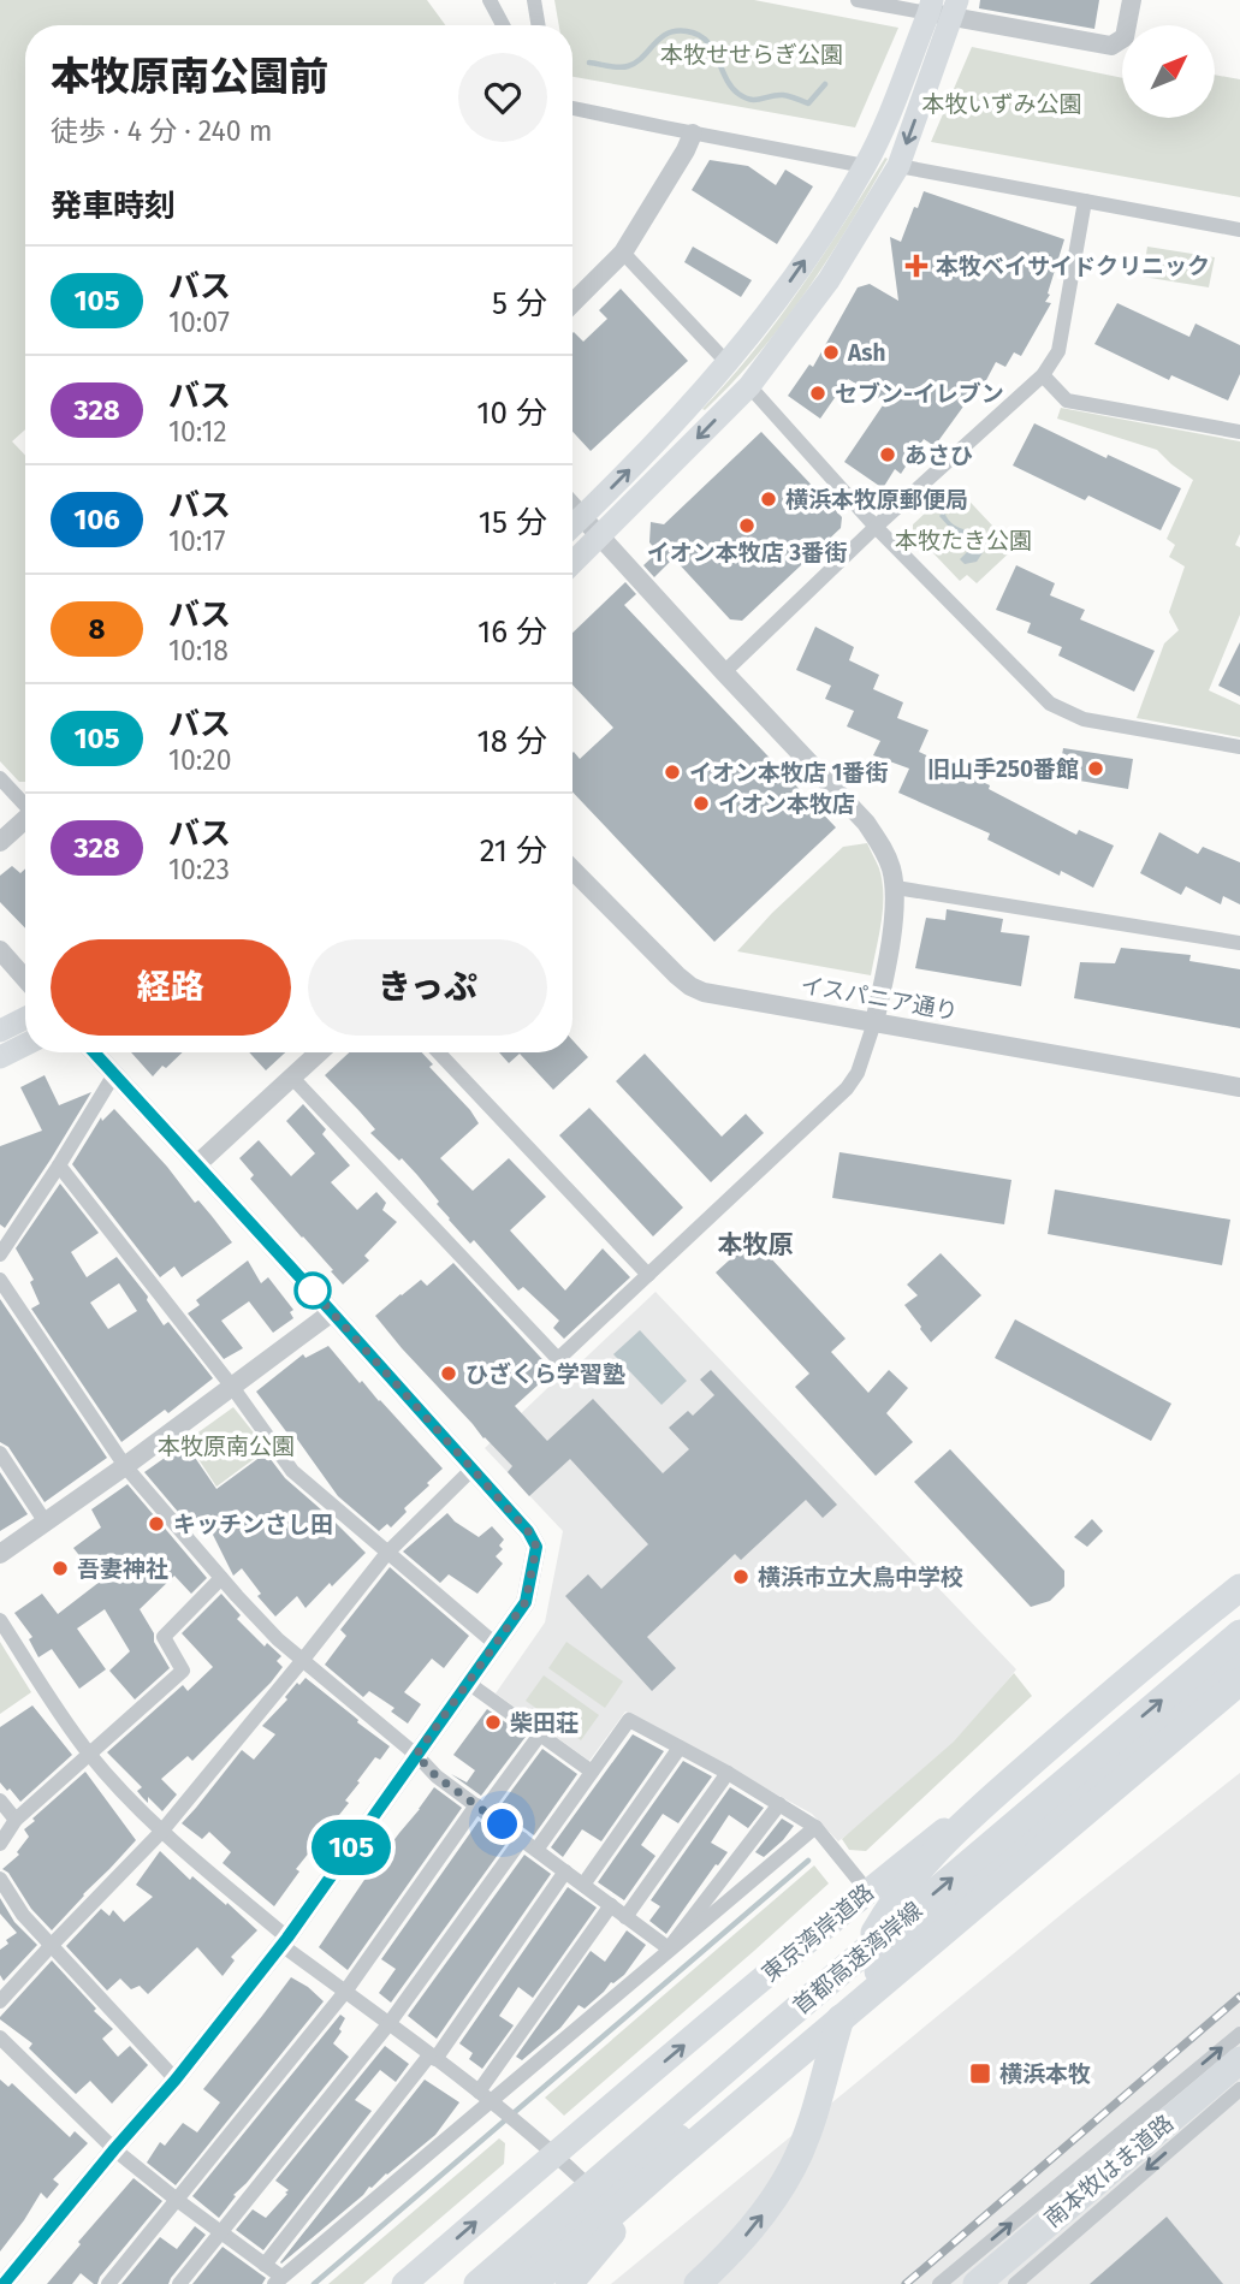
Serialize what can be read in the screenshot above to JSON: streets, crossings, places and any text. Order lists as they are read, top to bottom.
{
  "streets": {
    "highway": ["東京湾岸道路", "首都高速湾岸線", "南本牧はま道路"],
    "street": ["イスパニア通り"]
  },
  "districts": ["本牧原"],
  "parks": [
    "本牧せせらぎ公園",
    "本牧いずみ公園",
    "本牧たき公園",
    "本牧原南公園"
  ],
  "places": {
    "health": ["本牧ベイサイドクリニック"],
    "other": [
      "Ash",
      "セブン-イレブン",
      "あさひ",
      "横浜本牧原郵便局",
      "イオン本牧店 3番街",
      "旧山手250番館",
      "イオン本牧店 1番街",
      "イオン本牧店",
      "ひざくら学習塾",
      "キッチンさし田",
      "吾妻神社",
      "横浜市立大鳥中学校",
      "柴田荘"
    ],
    "transit": ["横浜本牧"]
  },
  "lines": ["bus line 105"],
  "north": "top right",
  "page": {
    "on_map": "105",
    "heading": [
      ["本牧原南公園前", "徒歩 · 4 分 · 240 m"],
      "発車時刻"
    ],
    "list": [
      {
        "mark": "105",
        "name": "バス",
        "note": "10:07",
        "value": "5 分"
      },
      {
        "mark": "328",
        "name": "バス",
        "note": "10:12",
        "value": "10 分"
      },
      {
        "mark": "106",
        "name": "バス",
        "note": "10:17",
        "value": "15 分"
      },
      {
        "mark": "8",
        "name": "バス",
        "note": "10:18",
        "value": "16 分"
      },
      {
        "mark": "105",
        "name": "バス",
        "note": "10:20",
        "value": "18 分"
      },
      {
        "mark": "328",
        "name": "バス",
        "note": "10:23",
        "value": "21 分"
      }
    ],
    "buttons": ["経路", "きっぷ"]
  }
}
